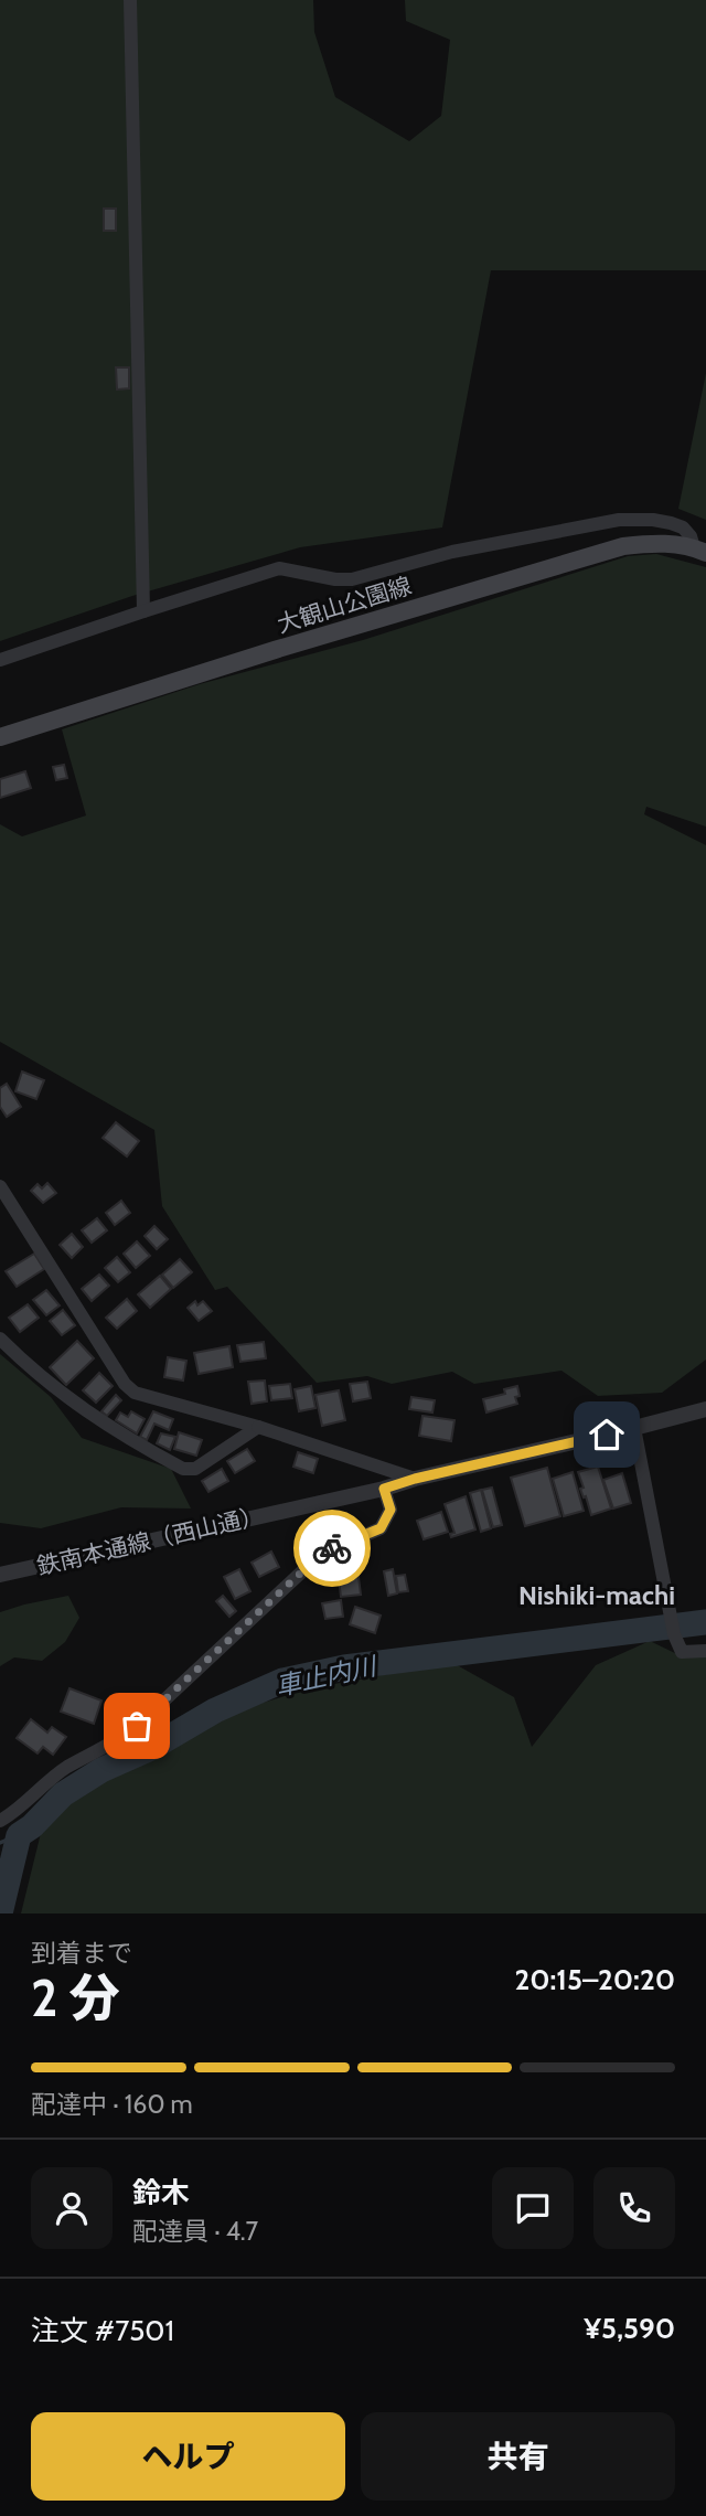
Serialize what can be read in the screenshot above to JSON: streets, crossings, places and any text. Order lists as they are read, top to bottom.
{
  "streets": {
    "main road": ["大観山公園線"],
    "street": ["鉄南本通線（西山通）"]
  },
  "districts": ["Nishiki-machi"],
  "water": ["車止内川"],
  "page": {
    "heading": ["2 分", "到着まで", "20:15–20:20"],
    "panel": [
      "鈴木",
      "配達員 · 4.7",
      "注文 #7501",
      "¥5,590"
    ],
    "bar": "配達中 · 160 m",
    "buttons": ["ヘルプ", "共有"]
  }
}
